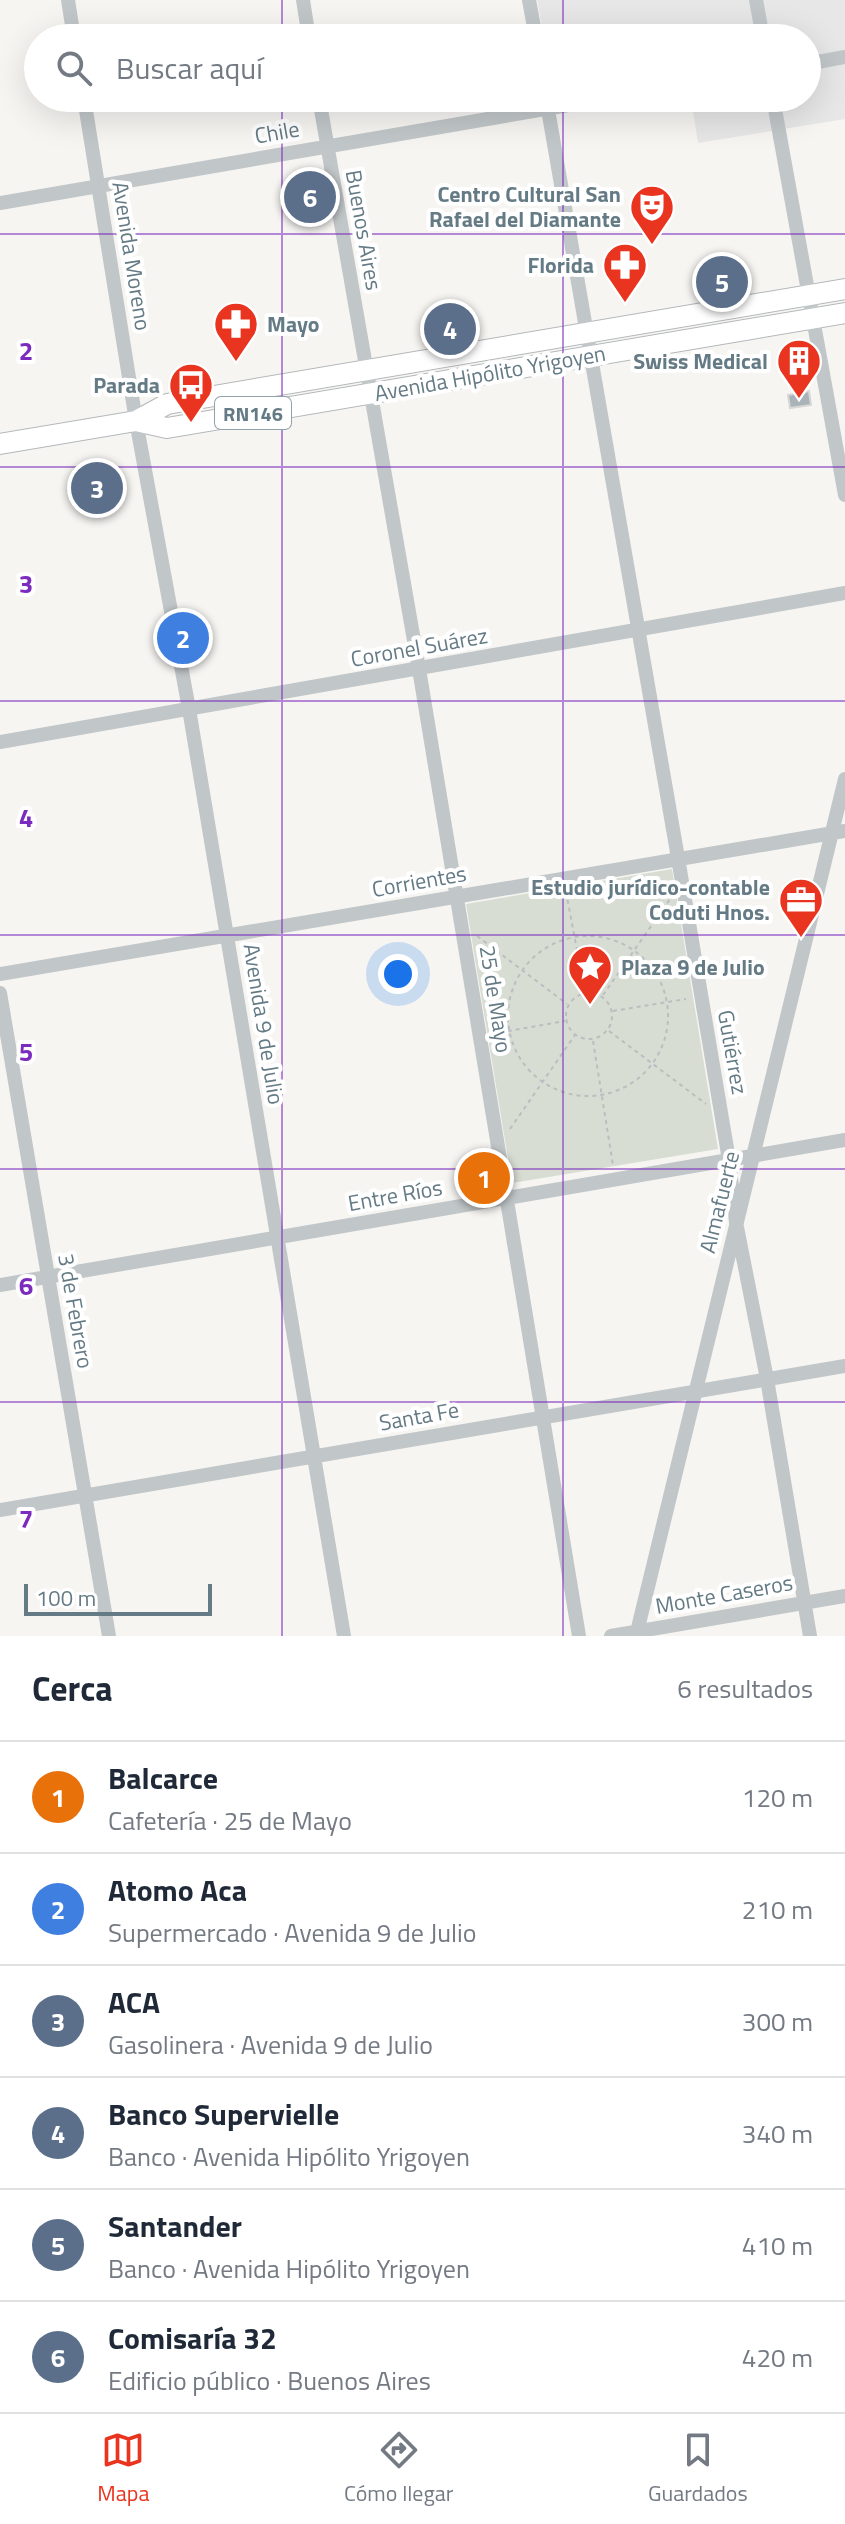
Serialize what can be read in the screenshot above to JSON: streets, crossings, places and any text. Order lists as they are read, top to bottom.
{
  "streets": {
    "highway": ["Avenida Hipólito Yrigoyen", "RN146"],
    "street": [
      "Chile",
      "Buenos Aires",
      "Avenida Moreno",
      "Coronel Suárez",
      "Corrientes",
      "25 de Mayo",
      "Avenida 9 de Julio",
      "Gutiérrez",
      "Entre Ríos",
      "Almafuerte",
      "3 de Febrero",
      "Santa Fe",
      "Monte Caseros"
    ]
  },
  "crossings": [
    ["Chile", "Buenos Aires"],
    ["Chile", "Avenida Moreno"],
    ["Buenos Aires", "Avenida Hipólito Yrigoyen"],
    ["Buenos Aires", "25 de Mayo"],
    ["Avenida Moreno", "Avenida Hipólito Yrigoyen"],
    ["Avenida Moreno", "Avenida 9 de Julio"],
    ["Avenida Hipólito Yrigoyen", "25 de Mayo"],
    ["Avenida Hipólito Yrigoyen", "Avenida 9 de Julio"],
    ["Avenida Hipólito Yrigoyen", "Gutiérrez"],
    ["Coronel Suárez", "25 de Mayo"],
    ["Coronel Suárez", "Avenida 9 de Julio"],
    ["Coronel Suárez", "Gutiérrez"],
    ["Corrientes", "25 de Mayo"],
    ["Corrientes", "Avenida 9 de Julio"],
    ["Corrientes", "Gutiérrez"],
    ["Corrientes", "Almafuerte"],
    ["25 de Mayo", "Entre Ríos"],
    ["25 de Mayo", "Santa Fe"],
    ["Avenida 9 de Julio", "Entre Ríos"],
    ["Avenida 9 de Julio", "Santa Fe"],
    ["Gutiérrez", "Entre Ríos"],
    ["Gutiérrez", "Almafuerte"],
    ["Gutiérrez", "Santa Fe"],
    ["Gutiérrez", "Monte Caseros"],
    ["Entre Ríos", "Almafuerte"],
    ["Entre Ríos", "3 de Febrero"],
    ["Almafuerte", "Santa Fe"],
    ["Almafuerte", "Monte Caseros"],
    ["3 de Febrero", "Santa Fe"]
  ],
  "places": {
    "theatre": ["Centro Cultural San Rafael del Diamante"],
    "pharmacy": ["Florida", "Mayo"],
    "building": ["Swiss Medical"],
    "bus stop": ["Parada"],
    "office": ["Estudio jurídico-contable Coduti Hnos."],
    "place": ["Plaza 9 de Julio"]
  },
  "scale_bar": "100 m",
  "page": {
    "search": "Buscar aquí",
    "pins": [
      "6",
      "5",
      "4",
      "3",
      "2",
      "1"
    ],
    "scale": "100 m",
    "heading": ["Cerca", "6 resultados"],
    "list": [
      {
        "mark": "1",
        "name": "Balcarce",
        "note": "Cafetería · 25 de Mayo",
        "value": "120 m"
      },
      {
        "mark": "2",
        "name": "Atomo Aca",
        "note": "Supermercado · Avenida 9 de Julio",
        "value": "210 m"
      },
      {
        "mark": "3",
        "name": "ACA",
        "note": "Gasolinera · Avenida 9 de Julio",
        "value": "300 m"
      },
      {
        "mark": "4",
        "name": "Banco Supervielle",
        "note": "Banco · Avenida Hipólito Yrigoyen",
        "value": "340 m"
      },
      {
        "mark": "5",
        "name": "Santander",
        "note": "Banco · Avenida Hipólito Yrigoyen",
        "value": "410 m"
      },
      {
        "mark": "6",
        "name": "Comisaría 32",
        "note": "Edificio público · Buenos Aires",
        "value": "420 m"
      }
    ],
    "nav": ["Mapa", "Cómo llegar", "Guardados"]
  },
  "grid": {
    "rows": [
      "2",
      "3",
      "4",
      "5",
      "6",
      "7"
    ]
  }
}
